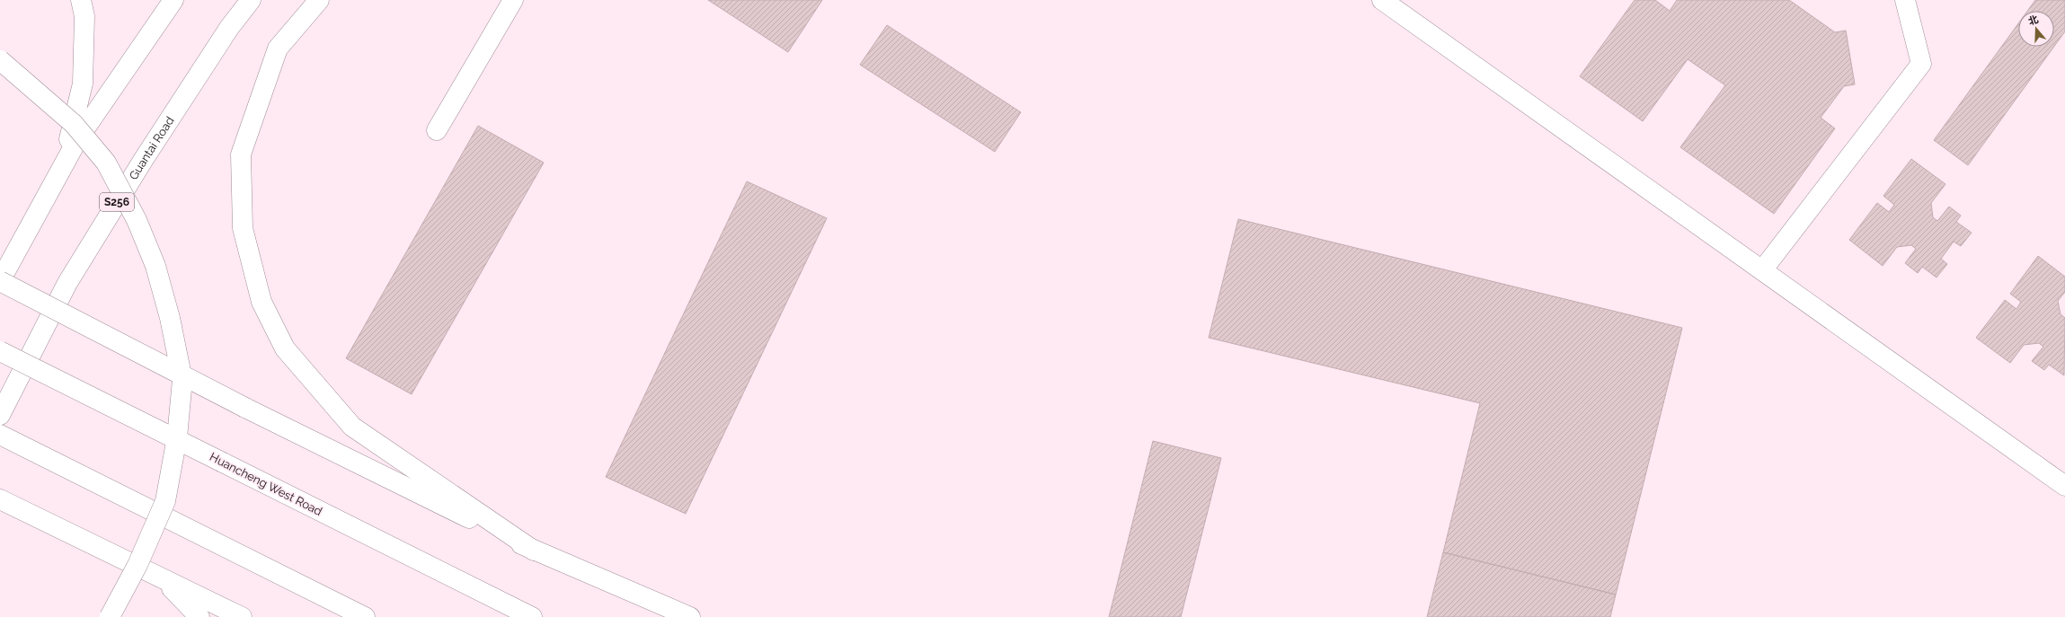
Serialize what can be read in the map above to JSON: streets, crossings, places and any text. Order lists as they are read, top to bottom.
{
  "streets": {
    "main road": ["Guantai Road", "S256", "Huancheng West Road"]
  },
  "north": "top"
}
